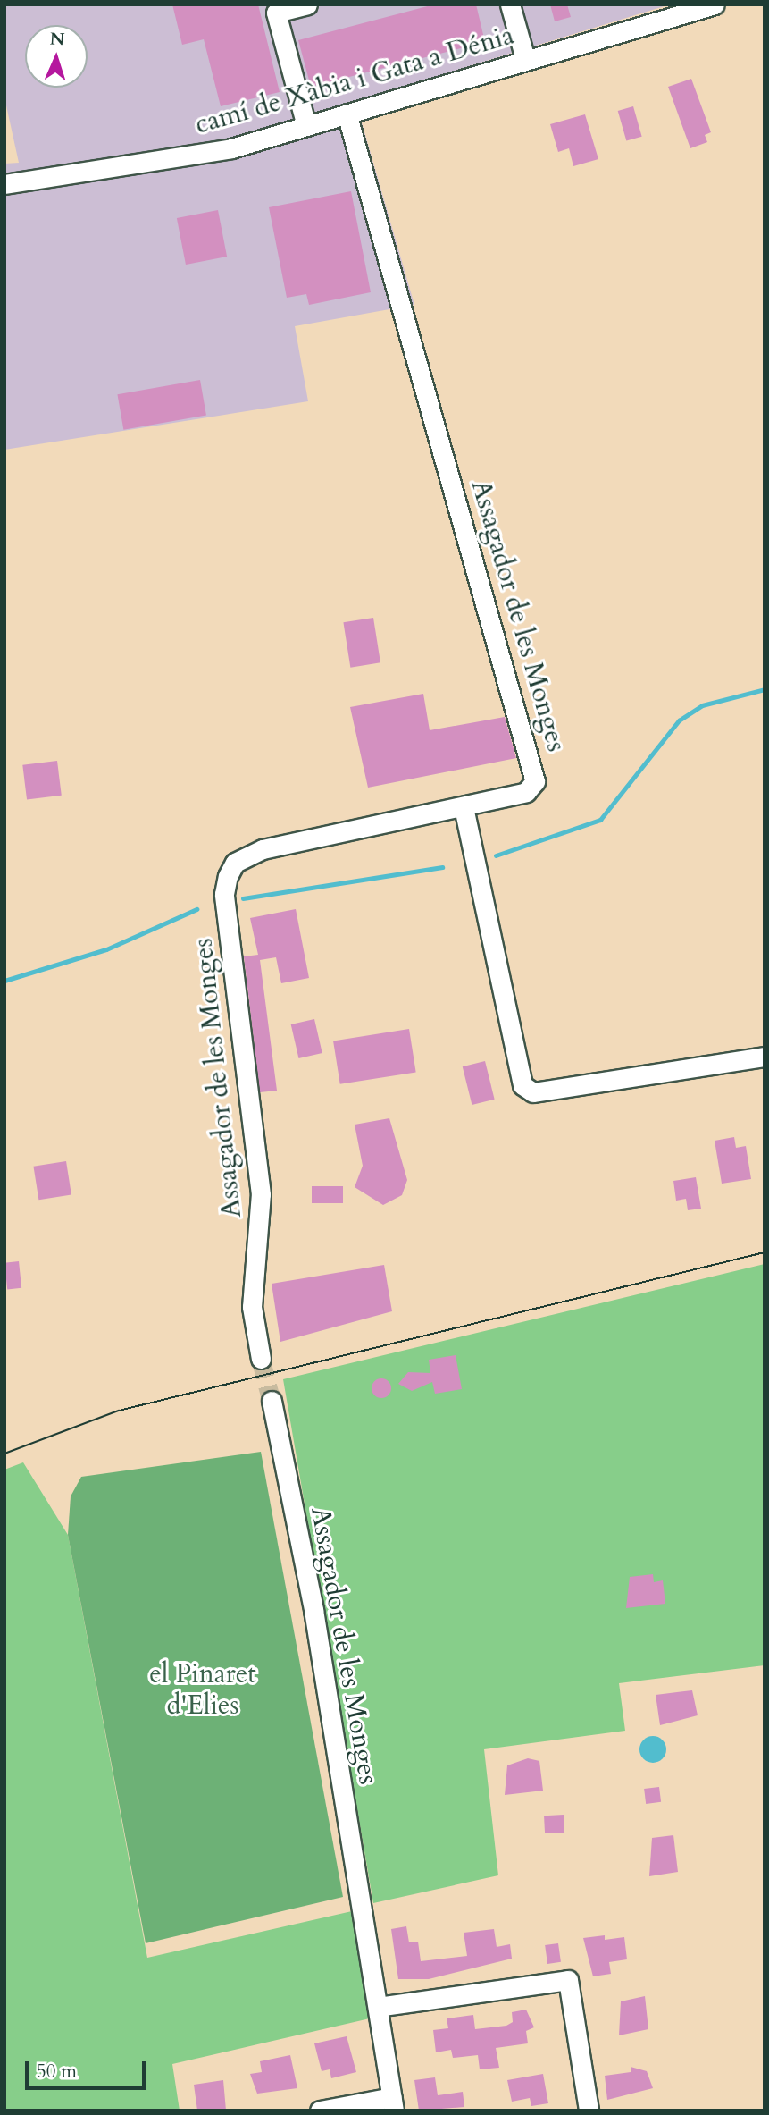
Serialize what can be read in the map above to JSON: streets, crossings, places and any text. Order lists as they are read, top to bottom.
{
  "streets": {
    "street": ["camí de Xàbia i Gata a Dénia", "Assagador de les Monges"]
  },
  "crossings": [
    ["camí de Xàbia i Gata a Dénia", "Assagador de les Monges"]
  ],
  "parks": ["el Pinaret d'Elies"],
  "scale_bar": "50 m",
  "north": "top"
}
